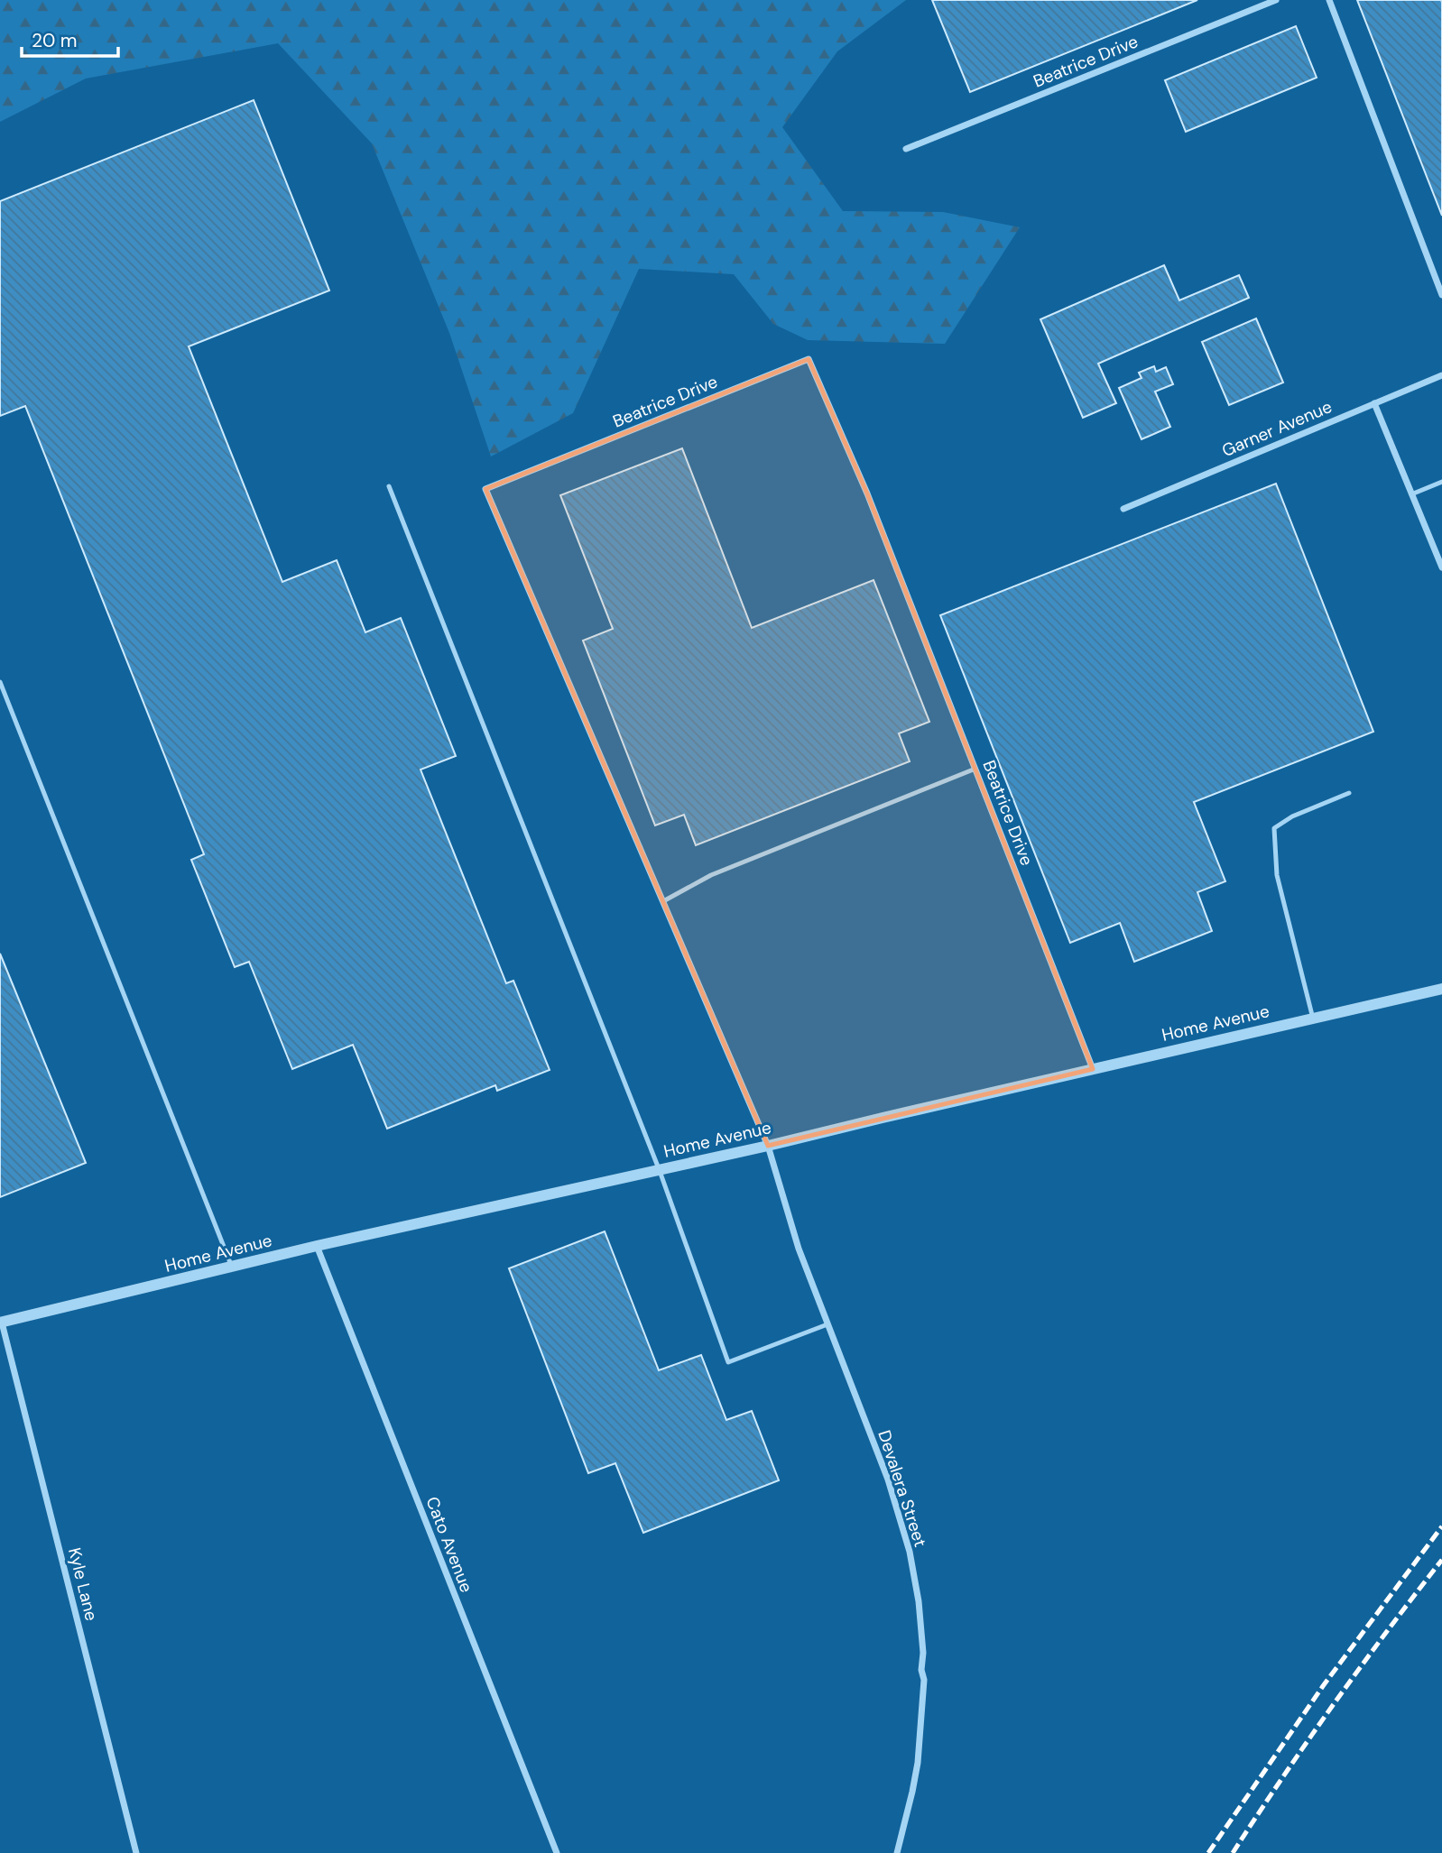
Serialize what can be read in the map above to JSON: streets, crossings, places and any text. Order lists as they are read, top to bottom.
{
  "streets": {
    "street": [
      "Beatrice Drive",
      "Garner Avenue",
      "Home Avenue",
      "Devalera Street",
      "Cato Avenue",
      "Kyle Lane"
    ]
  },
  "crossings": [
    ["Beatrice Drive", "Home Avenue"],
    ["Beatrice Drive", "Devalera Street"],
    ["Home Avenue", "Devalera Street"],
    ["Home Avenue", "Cato Avenue"],
    ["Home Avenue", "Kyle Lane"]
  ],
  "scale_bar": "20 m"
}
